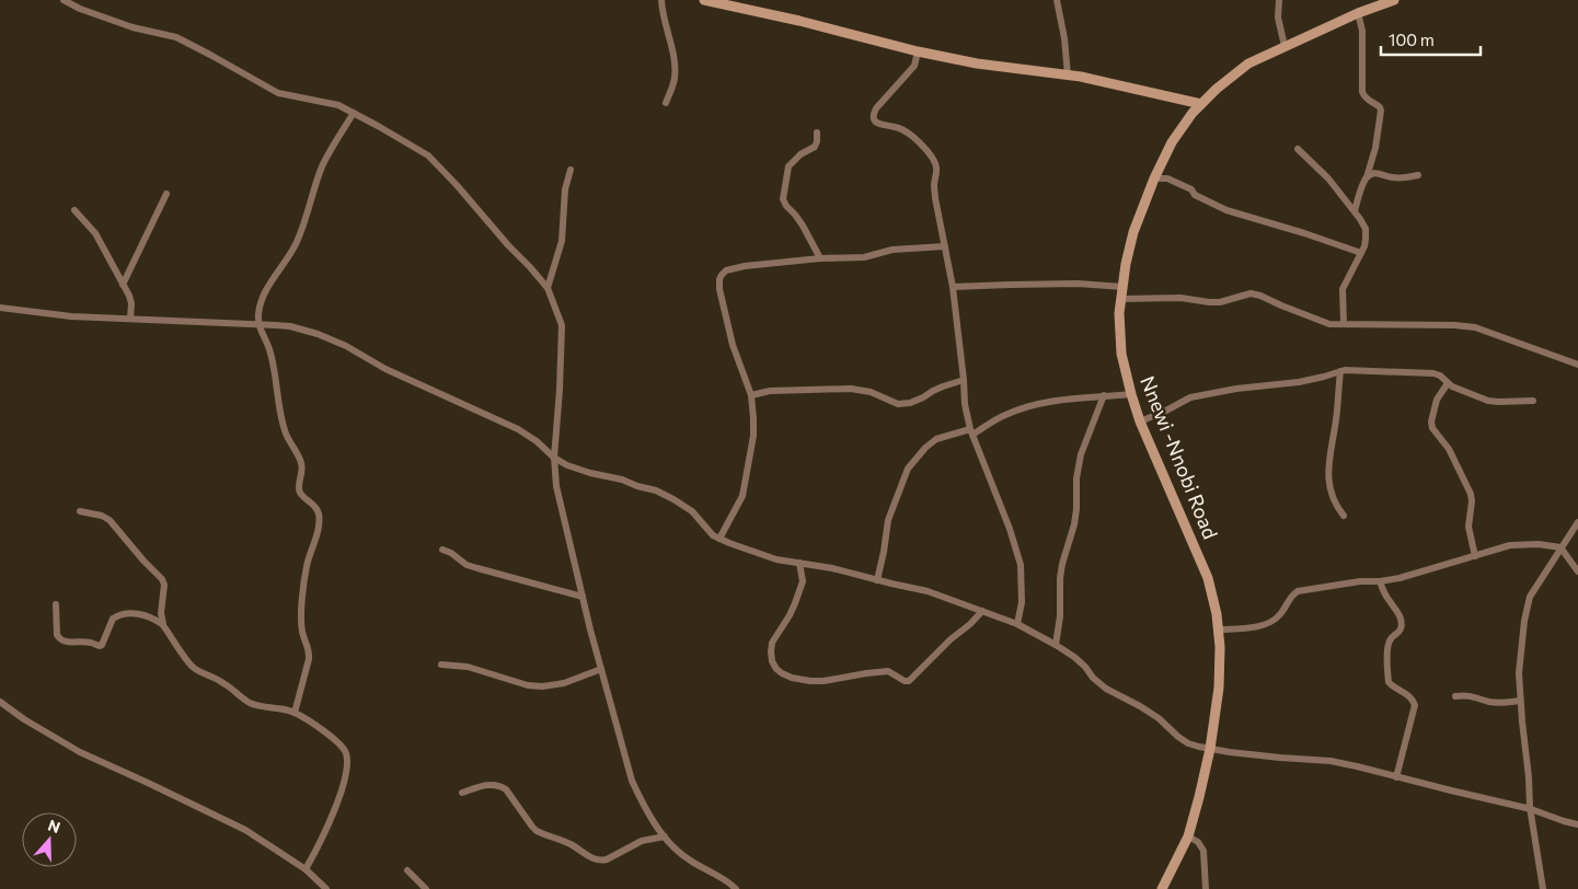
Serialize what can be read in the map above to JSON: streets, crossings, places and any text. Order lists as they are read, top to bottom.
{
  "streets": {
    "main road": ["Nnewi -Nnobi Road"]
  },
  "scale_bar": "100 m",
  "north": "top"
}
